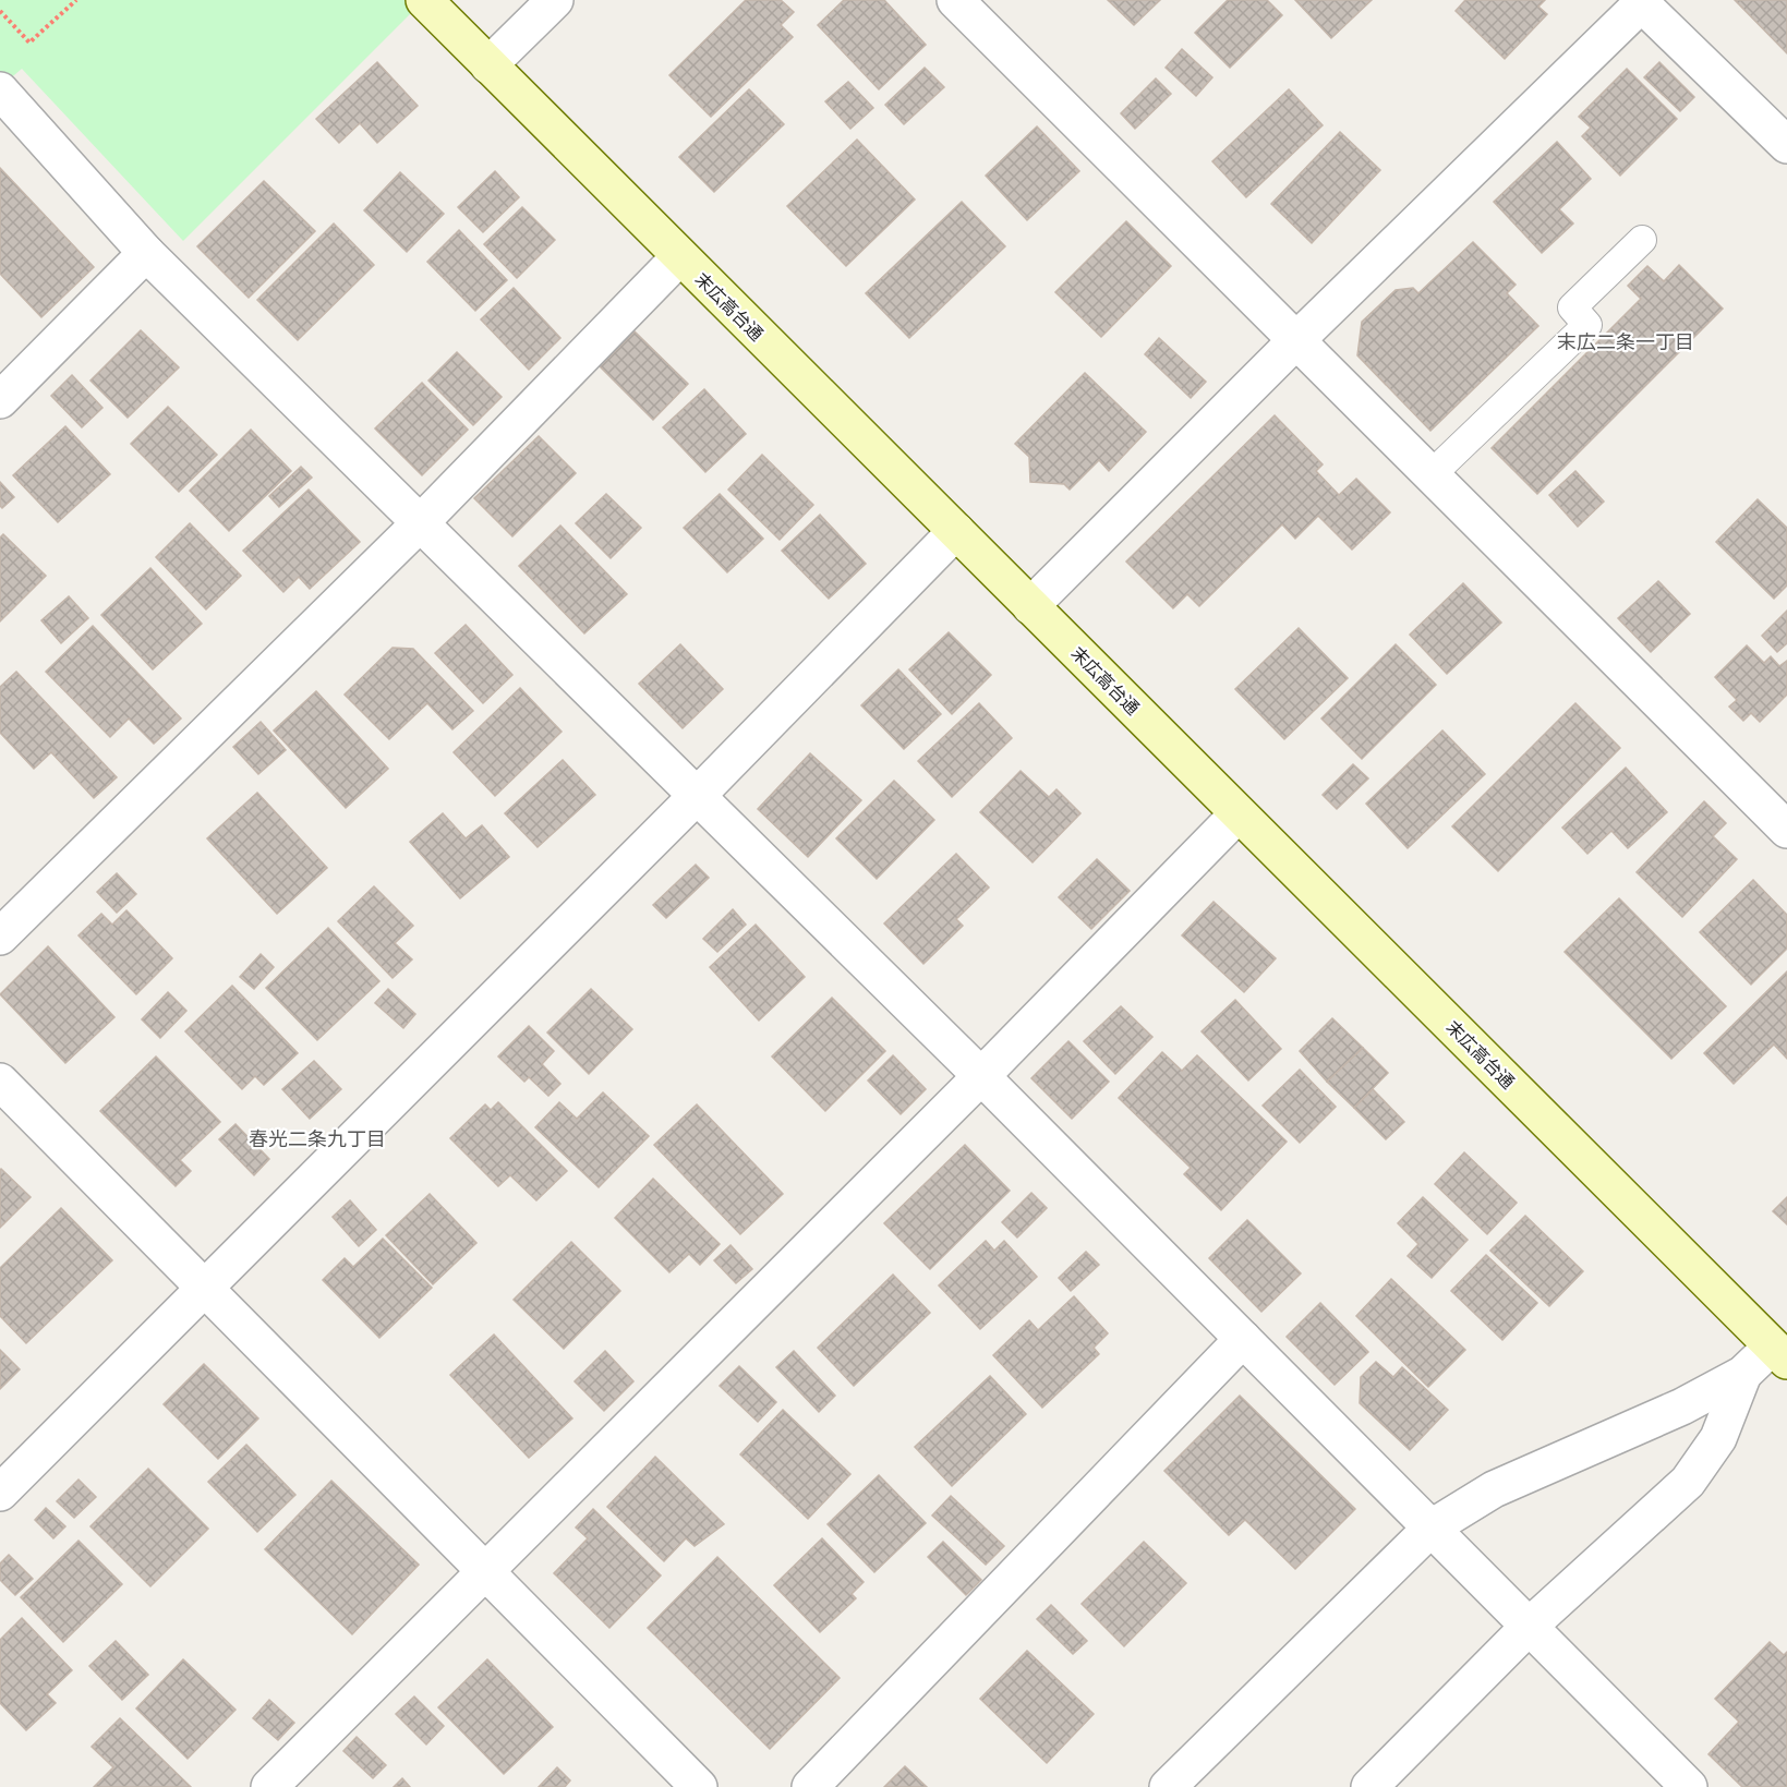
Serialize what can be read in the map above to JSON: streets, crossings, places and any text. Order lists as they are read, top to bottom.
{
  "streets": {
    "street": ["末広高台通"]
  },
  "districts": ["末広二条一丁目", "春光二条九丁目"]
}
